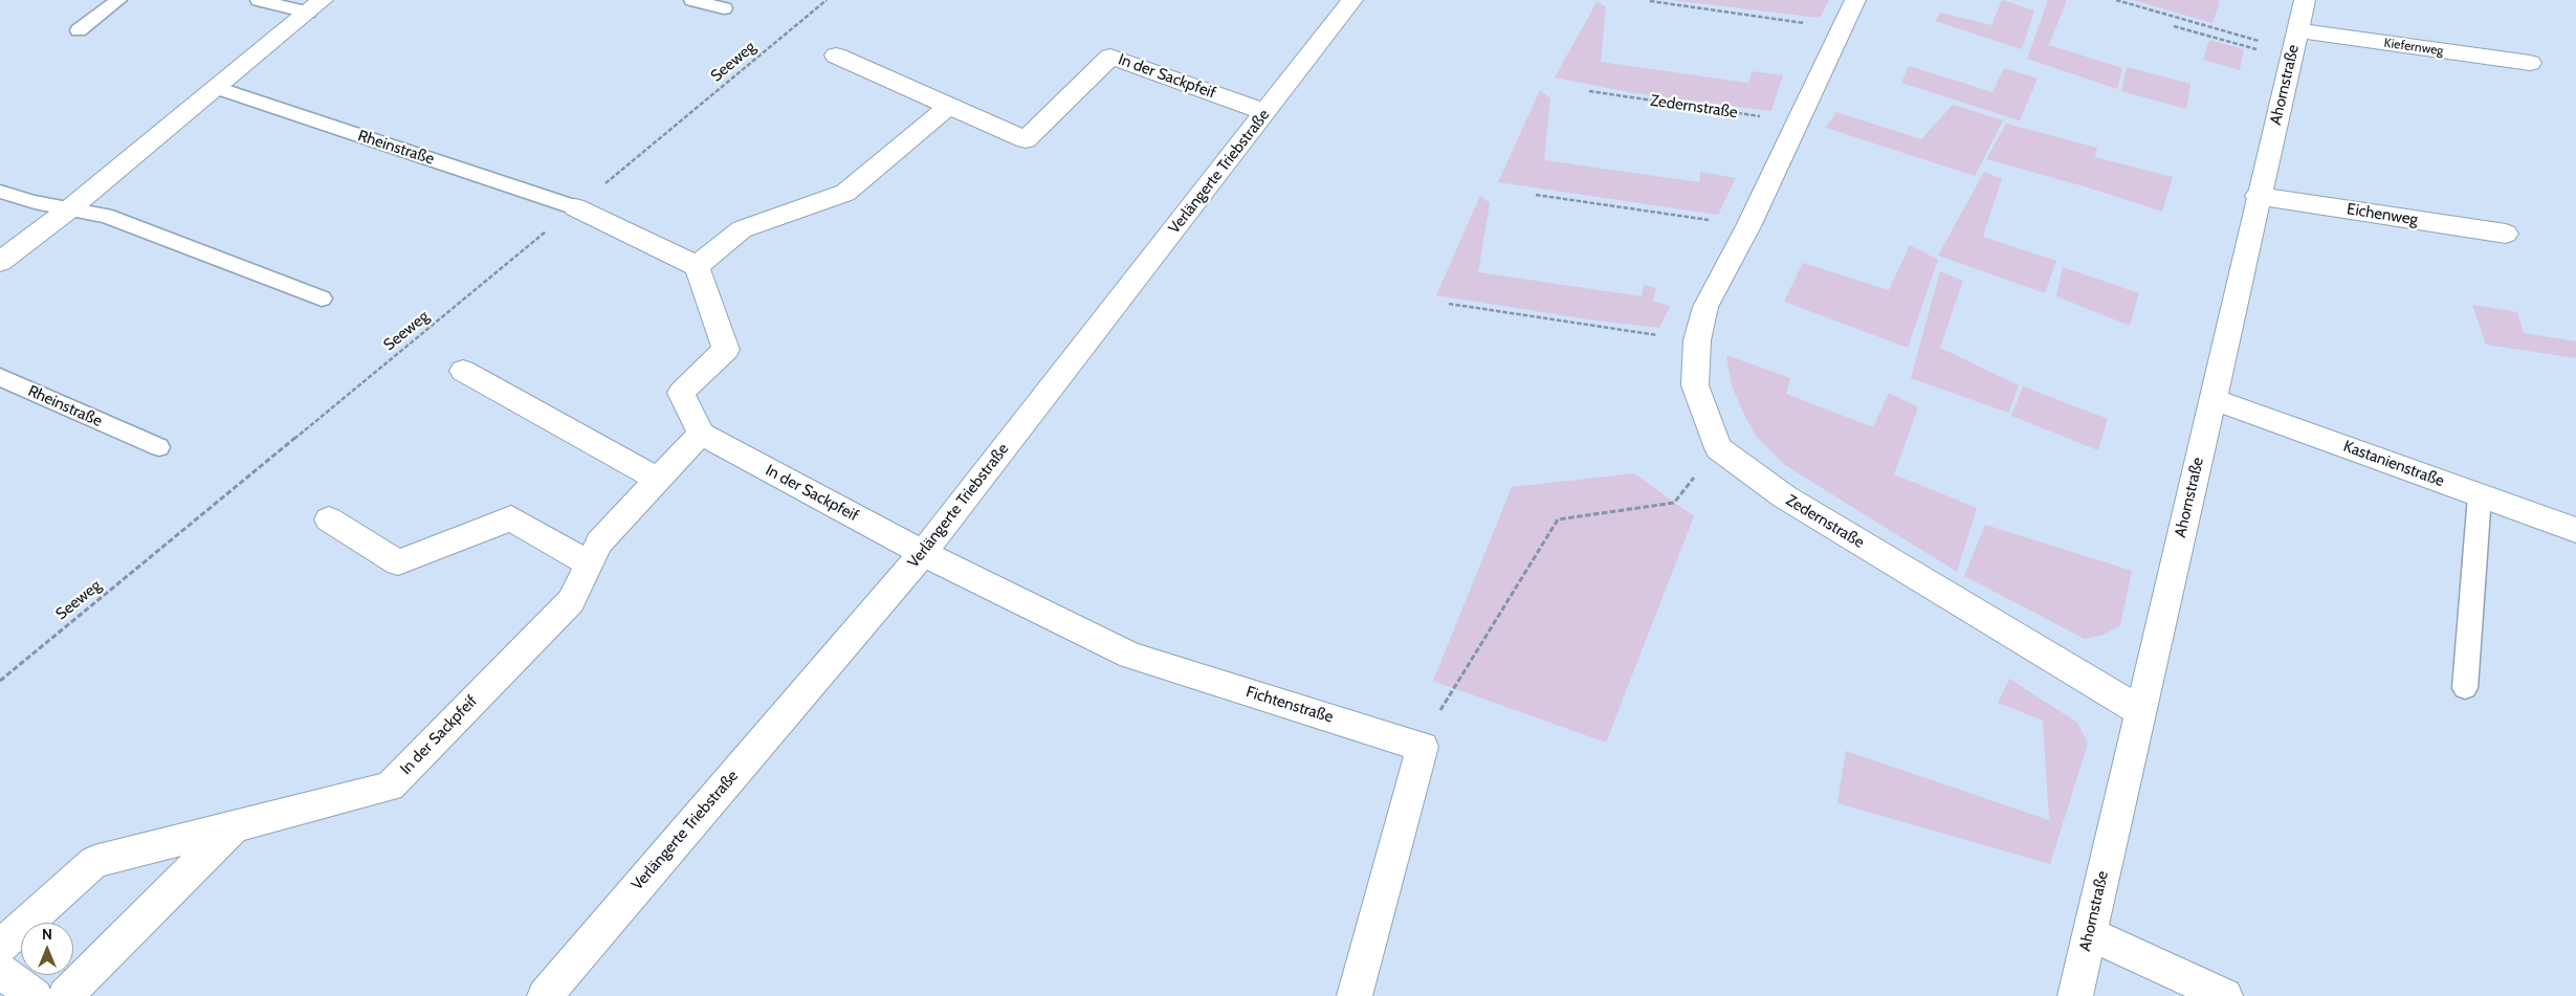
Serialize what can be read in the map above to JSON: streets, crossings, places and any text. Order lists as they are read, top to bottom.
{
  "streets": {
    "street": [
      "Kiefernweg",
      "In der Sackpfeif",
      "Ahornstraße",
      "Zedernstraße",
      "Verlängerte Triebstraße",
      "Eichenweg",
      "Kastanienstraße",
      "Fichtenstraße"
    ],
    "lane": ["Rheinstraße"],
    "path": ["Seeweg"]
  },
  "crossings": [
    ["Kiefernweg", "Ahornstraße"],
    ["Seeweg", "Rheinstraße"],
    ["In der Sackpfeif", "Verlängerte Triebstraße"],
    ["In der Sackpfeif", "Fichtenstraße"],
    ["Ahornstraße", "Zedernstraße"],
    ["Ahornstraße", "Eichenweg"],
    ["Ahornstraße", "Kastanienstraße"],
    ["Verlängerte Triebstraße", "Fichtenstraße"]
  ],
  "north": "top"
}
